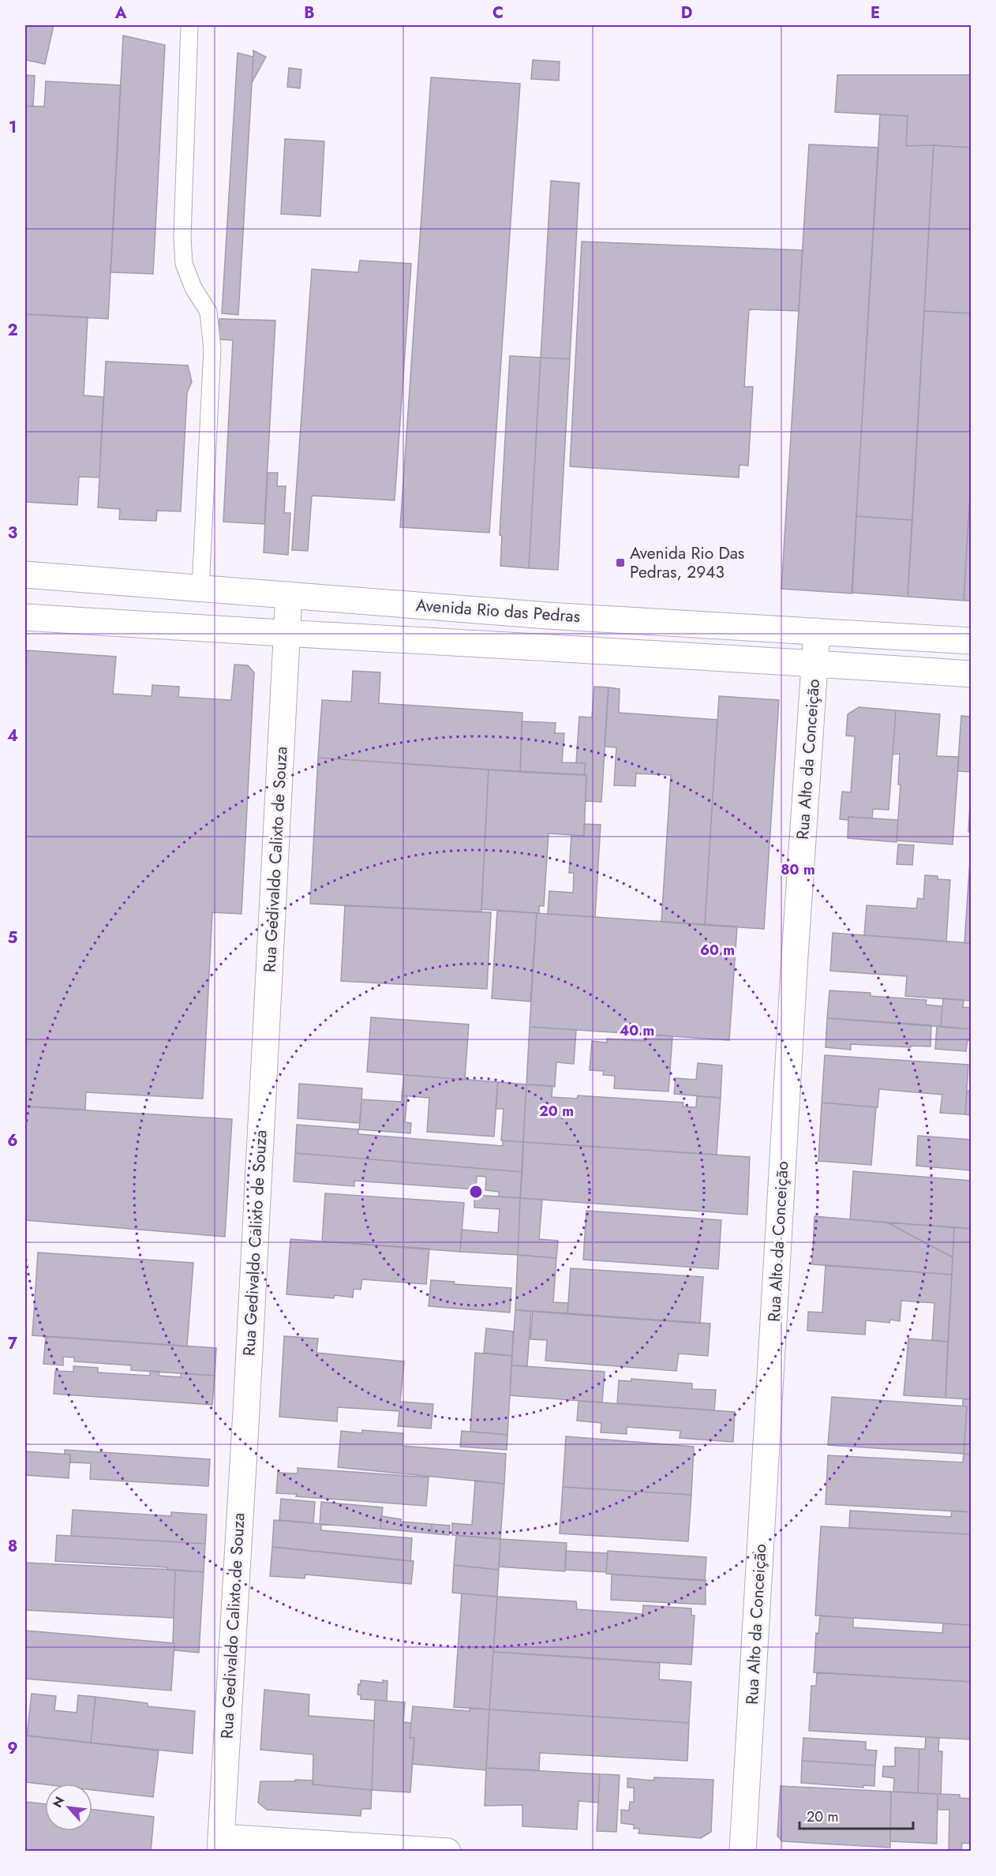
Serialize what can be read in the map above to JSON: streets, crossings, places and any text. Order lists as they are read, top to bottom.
{
  "streets": {
    "street": ["Avenida Rio das Pedras", "Rua Alto da Conceição", "Rua Gedivaldo Calixto de Souza"]
  },
  "crossings": [
    ["Avenida Rio das Pedras", "Rua Alto da Conceição"],
    ["Avenida Rio das Pedras", "Rua Gedivaldo Calixto de Souza"]
  ],
  "places": {
    "transit": ["Avenida Rio Das Pedras, 2943"]
  },
  "scale_bar": "20 m",
  "north": "top left",
  "grid": {
    "columns": [
      "A",
      "B",
      "C",
      "D",
      "E"
    ],
    "rows": [
      "1",
      "2",
      "3",
      "4",
      "5",
      "6",
      "7",
      "8",
      "9"
    ]
  },
  "rings": [
    "80 m",
    "60 m",
    "40 m",
    "20 m"
  ]
}
